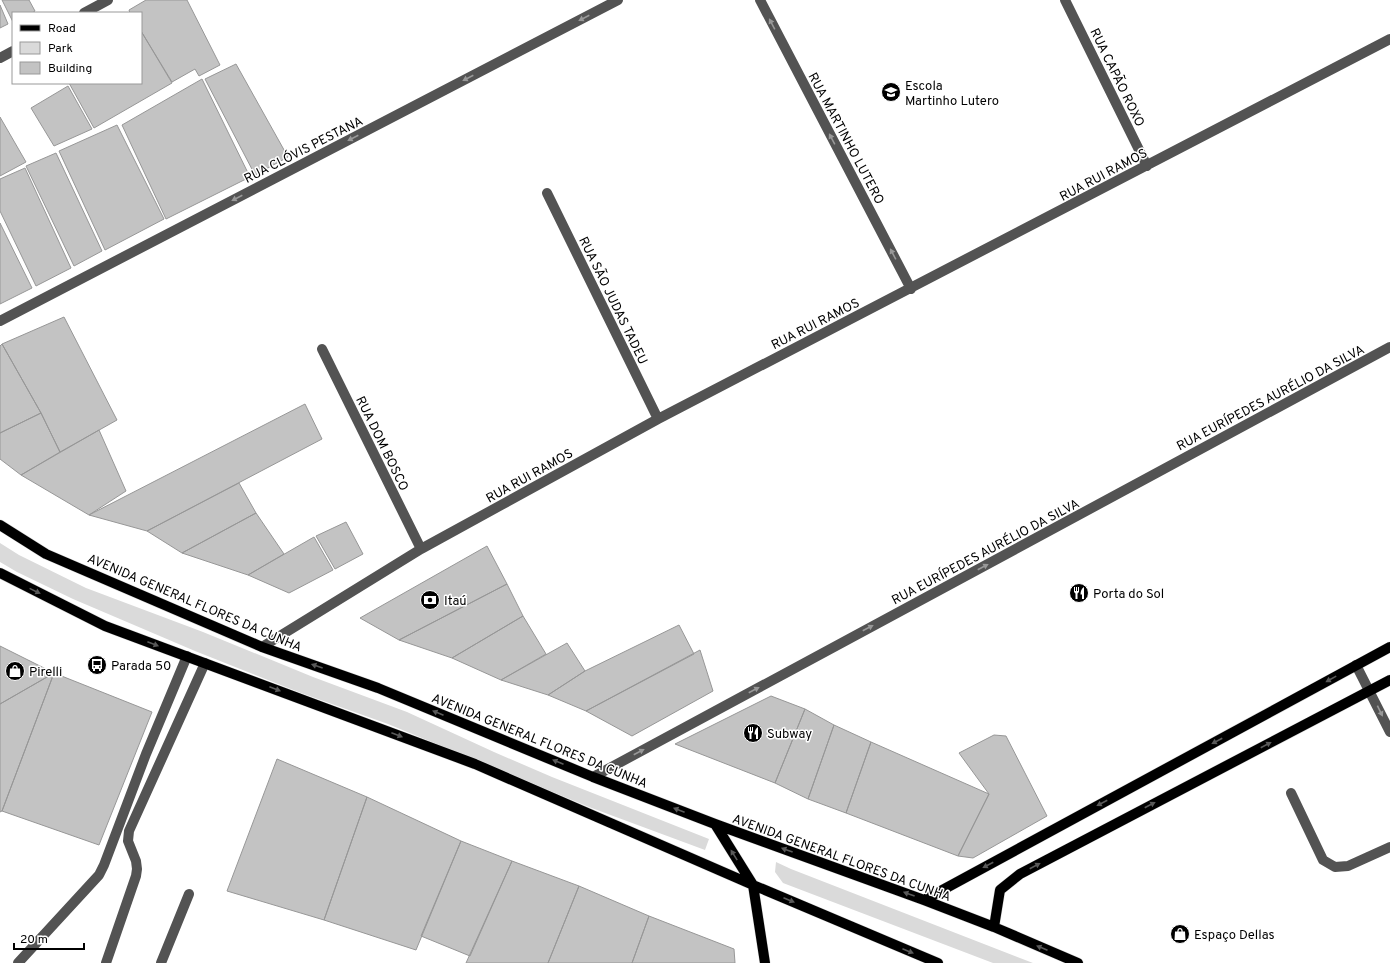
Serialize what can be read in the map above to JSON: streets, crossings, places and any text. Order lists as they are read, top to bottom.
{
  "streets": {
    "main road": ["AVENIDA GENERAL FLORES DA CUNHA"],
    "street": [
      "RUA CAPÃO ROXO",
      "RUA MARTINHO LUTERO",
      "RUA CLÓVIS PESTANA",
      "RUA RUI RAMOS",
      "RUA SÃO JUDAS TADEU",
      "RUA EURÍPEDES AURÉLIO DA SILVA",
      "RUA DOM BOSCO"
    ]
  },
  "crossings": [
    ["RUA CAPÃO ROXO", "RUA RUI RAMOS"],
    ["RUA MARTINHO LUTERO", "RUA RUI RAMOS"],
    ["RUA RUI RAMOS", "RUA SÃO JUDAS TADEU"],
    ["RUA RUI RAMOS", "RUA DOM BOSCO"],
    ["RUA RUI RAMOS", "AVENIDA GENERAL FLORES DA CUNHA"],
    ["RUA EURÍPEDES AURÉLIO DA SILVA", "AVENIDA GENERAL FLORES DA CUNHA"]
  ],
  "one_way": ["RUA MARTINHO LUTERO", "RUA CLÓVIS PESTANA", "RUA EURÍPEDES AURÉLIO DA SILVA"],
  "places": {
    "school or university": ["Escola Martinho Lutero"],
    "restaurant": ["Porta do Sol", "Subway"],
    "bank": ["Itaú"],
    "bus stop": ["Parada 50"],
    "shop": ["Pirelli", "Espaço Dellas"]
  },
  "legend": ["Road", "Park", "Building"],
  "scale_bar": "20 m"
}
